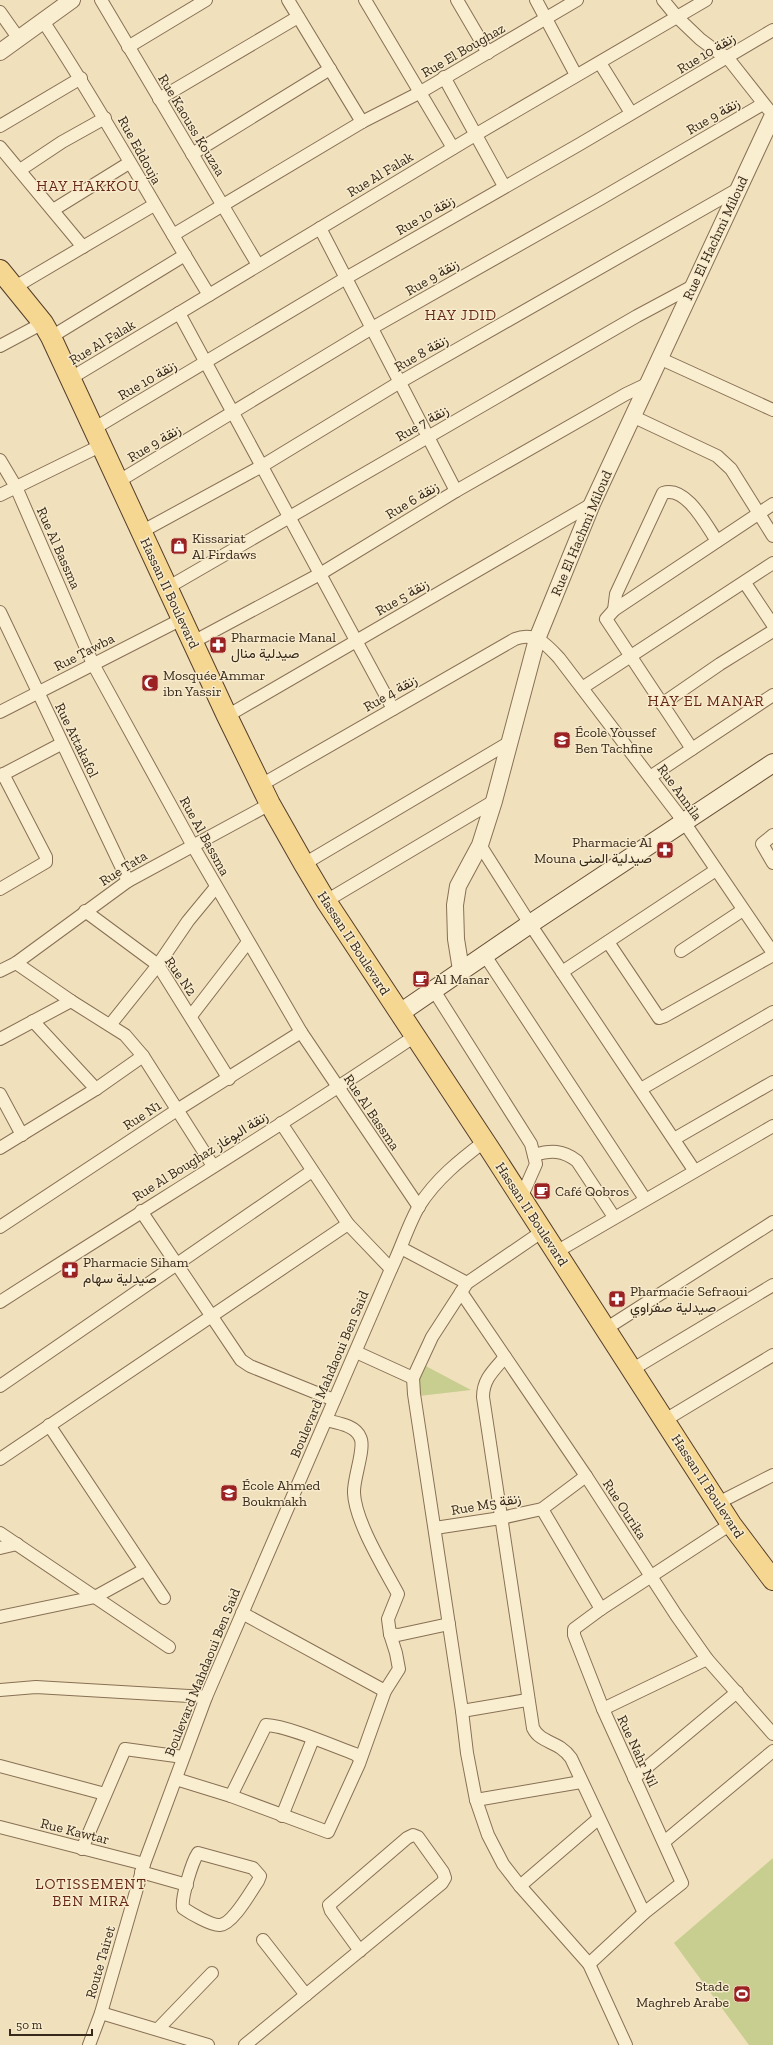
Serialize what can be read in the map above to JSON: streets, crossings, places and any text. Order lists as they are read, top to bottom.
{
  "streets": {
    "main road": ["Hassan II Boulevard"],
    "street": [
      "Rue El Boughaz",
      "Rue 10 زنقة",
      "Rue 9 زنقة",
      "Rue Kaouss Kouzaa",
      "Rue Eddouja",
      "Rue Al Falak",
      "Rue El Hachmi Miloud",
      "Rue 8 زنقة",
      "Rue 7 زنقة",
      "Rue 6 زنقة",
      "Rue Al Bassma",
      "Rue 5 زنقة",
      "Rue Tawba",
      "Rue 4 زنقة",
      "Rue Attakafol",
      "Rue Annila",
      "Rue Tata",
      "Rue N2",
      "Rue N1",
      "Rue Al Boughaz زنقة البوغاز",
      "Boulevard Mahdaoui Ben Said",
      "Rue M5 زنقة",
      "Rue Ourika",
      "Rue Nahr Nil",
      "Rue Kawtar",
      "Route Tairet"
    ]
  },
  "crossings": [
    ["Rue El Boughaz", "Rue Kaouss Kouzaa"],
    ["Rue El Boughaz", "Rue Eddouja"],
    ["Rue 10 زنقة", "Rue Al Bassma"],
    ["Rue 10 زنقة", "Hassan II Boulevard"],
    ["Rue 9 زنقة", "Rue El Hachmi Miloud"],
    ["Rue 9 زنقة", "Hassan II Boulevard"],
    ["Rue Kaouss Kouzaa", "Rue Al Falak"],
    ["Rue Eddouja", "Rue Al Falak"],
    ["Rue Al Falak", "Hassan II Boulevard"],
    ["Rue El Hachmi Miloud", "Rue 8 زنقة"],
    ["Rue El Hachmi Miloud", "Rue 7 زنقة"],
    ["Rue El Hachmi Miloud", "Rue 6 زنقة"],
    ["Rue El Hachmi Miloud", "Rue 5 زنقة"],
    ["Rue El Hachmi Miloud", "Rue 4 زنقة"],
    ["Rue El Hachmi Miloud", "Rue Annila"],
    ["Rue 8 زنقة", "Hassan II Boulevard"],
    ["Rue 7 زنقة", "Hassan II Boulevard"],
    ["Rue 6 زنقة", "Hassan II Boulevard"],
    ["Rue Al Bassma", "Rue Tawba"],
    ["Rue Al Bassma", "Rue Tata"],
    ["Rue Al Bassma", "Rue N1"],
    ["Rue Al Bassma", "Rue Al Boughaz زنقة البوغاز"],
    ["Rue Al Bassma", "Boulevard Mahdaoui Ben Said"],
    ["Hassan II Boulevard", "Rue 5 زنقة"],
    ["Hassan II Boulevard", "Rue Tawba"],
    ["Hassan II Boulevard", "Rue 4 زنقة"],
    ["Hassan II Boulevard", "Rue Tata"],
    ["Hassan II Boulevard", "Rue Al Boughaz زنقة البوغاز"],
    ["Hassan II Boulevard", "Boulevard Mahdaoui Ben Said"],
    ["Rue Tawba", "Rue Attakafol"],
    ["Rue 4 زنقة", "Rue Annila"],
    ["Rue Attakafol", "Rue Tata"],
    ["Rue Tata", "Rue N2"],
    ["Rue N2", "Rue N1"],
    ["Boulevard Mahdaoui Ben Said", "Rue Ourika"],
    ["Boulevard Mahdaoui Ben Said", "Rue Kawtar"],
    ["Boulevard Mahdaoui Ben Said", "Route Tairet"],
    ["Rue Kawtar", "Route Tairet"]
  ],
  "districts": [
    "HAY HAKKOU",
    "HAY JDID",
    "HAY EL MANAR",
    "LOTISSEMENT BEN MIRA"
  ],
  "places": {
    "shop": ["Kissariat Al Firdaws"],
    "pharmacy": [
      "Pharmacie Manal صيدلية منال",
      "Pharmacie Al Mouna صيدلية المنى",
      "Pharmacie Siham صيدلية سهام",
      "Pharmacie Sefraoui صيدلية صفراوي"
    ],
    "mosque": ["Mosquée Ammar ibn Yassir"],
    "school or university": ["École Youssef Ben Tachfine", "École Ahmed Boukmakh"],
    "cafe": ["Al Manar", "Café Qobros"],
    "sports": ["Stade Maghreb Arabe"]
  },
  "scale_bar": "50 m"
}
